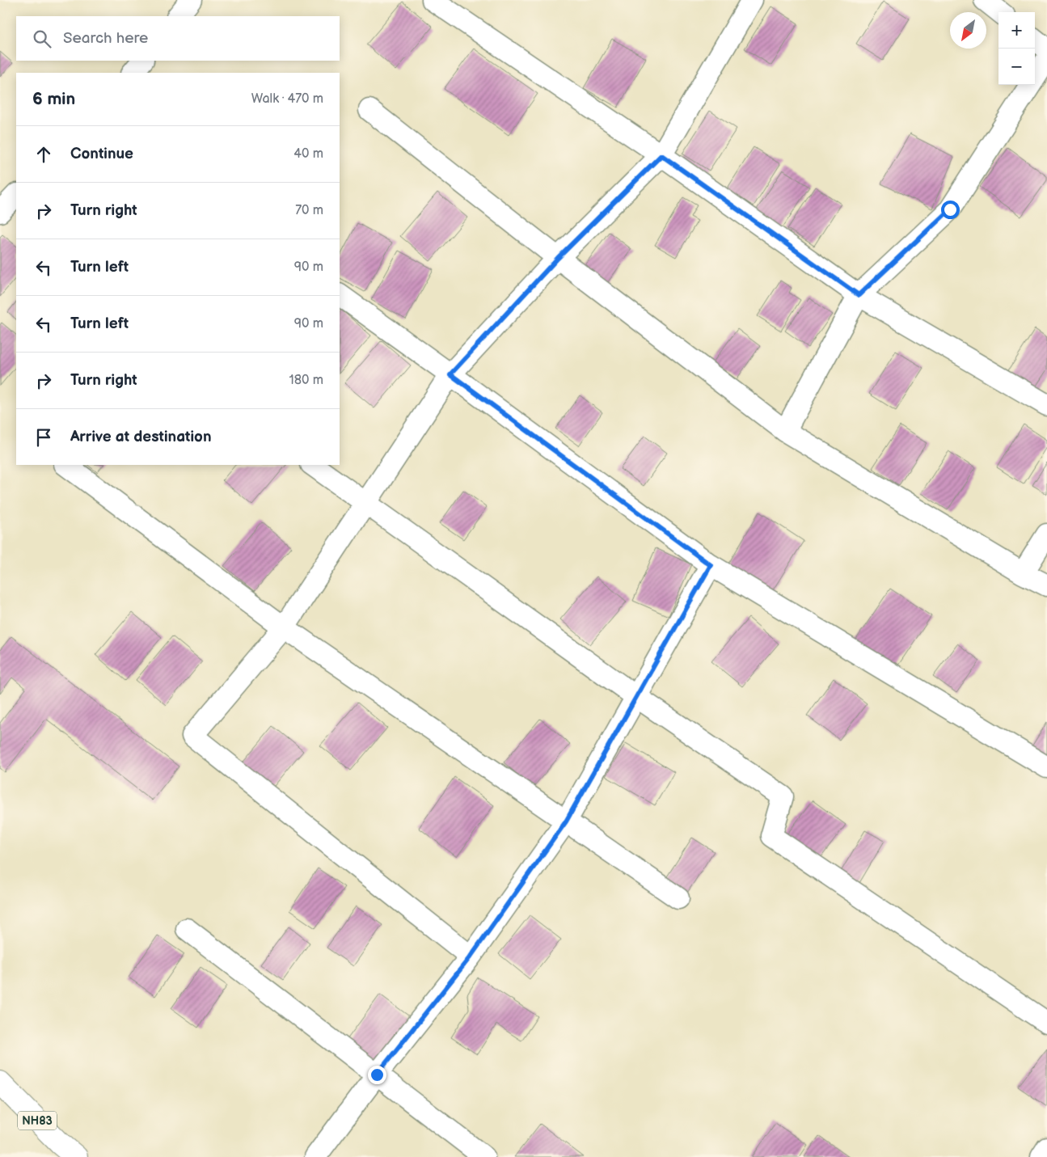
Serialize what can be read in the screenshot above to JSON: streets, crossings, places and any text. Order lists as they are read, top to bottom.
{
  "streets": {
    "highway": ["NH83"]
  },
  "north": "bottom left",
  "page": {
    "map_buttons": ["+", "−"],
    "search": "Search here",
    "heading": ["6 min", "Walk · 470 m"],
    "list": [
      ["Continue", "40 m"],
      ["Turn right", "70 m"],
      ["Turn left", "90 m"],
      ["Turn left", "90 m"],
      ["Turn right", "180 m"],
      "Arrive at destination"
    ]
  }
}
